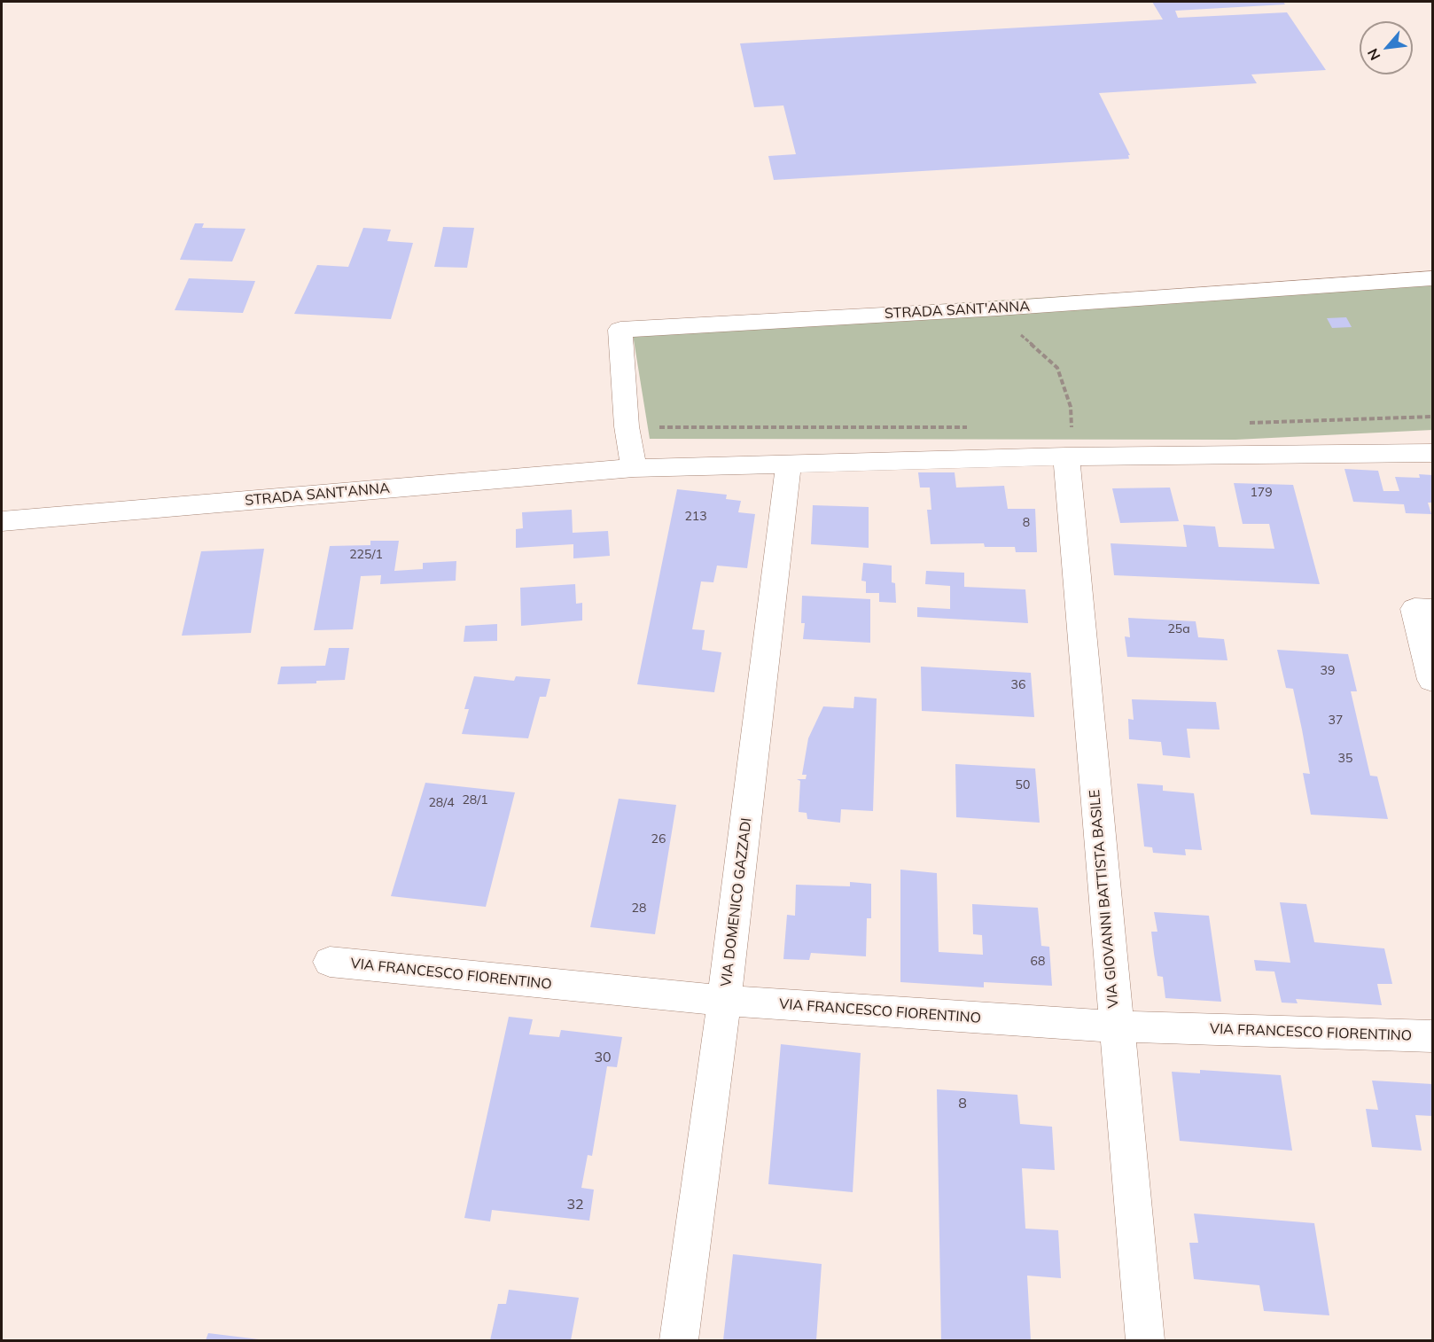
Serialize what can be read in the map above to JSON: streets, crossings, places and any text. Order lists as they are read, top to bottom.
{
  "streets": {
    "street": [
      "STRADA SANT'ANNA",
      "VIA GIOVANNI BATTISTA BASILE",
      "VIA DOMENICO GAZZADI",
      "VIA FRANCESCO FIORENTINO"
    ]
  },
  "crossings": [
    ["STRADA SANT'ANNA", "VIA GIOVANNI BATTISTA BASILE"],
    ["STRADA SANT'ANNA", "VIA DOMENICO GAZZADI"],
    ["VIA GIOVANNI BATTISTA BASILE", "VIA FRANCESCO FIORENTINO"],
    ["VIA DOMENICO GAZZADI", "VIA FRANCESCO FIORENTINO"]
  ],
  "house_numbers": [
    "179",
    "213",
    "8",
    "225/1",
    "25a",
    "39",
    "36",
    "37",
    "35",
    "50",
    "28/1",
    "28/4",
    "26",
    "28",
    "68",
    "30",
    "8",
    "32"
  ],
  "north": "bottom left"
}
